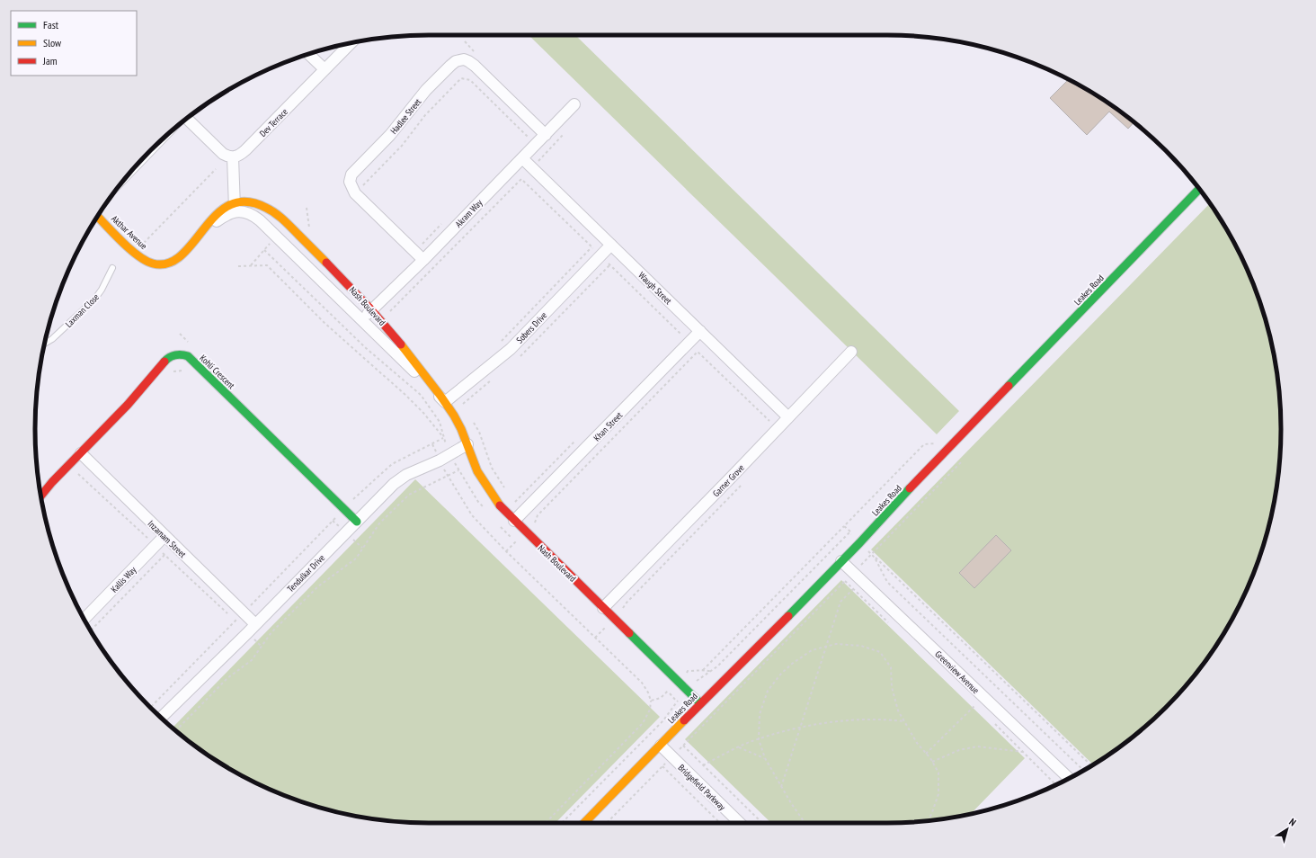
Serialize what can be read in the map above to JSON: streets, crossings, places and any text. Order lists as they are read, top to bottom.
{
  "streets": {
    "street": [
      "Hadlee Street",
      "Dev Terrace",
      "Akram Way",
      "Akthar Avenue",
      "Waugh Street",
      "Leakes Road",
      "Nash Boulevard",
      "Sobers Drive",
      "Kohli Crescent",
      "Khan Street",
      "Garner Grove",
      "Inzamam Street",
      "Tendulkar Drive",
      "Kallis Way",
      "Greenview Avenue",
      "Bridgefield Parkway"
    ],
    "lane": ["Laxman Close"]
  },
  "crossings": [
    ["Hadlee Street", "Akram Way"],
    ["Akram Way", "Waugh Street"],
    ["Akram Way", "Nash Boulevard"],
    ["Waugh Street", "Sobers Drive"],
    ["Waugh Street", "Khan Street"],
    ["Waugh Street", "Garner Grove"],
    ["Leakes Road", "Nash Boulevard"],
    ["Leakes Road", "Greenview Avenue"],
    ["Leakes Road", "Bridgefield Parkway"],
    ["Nash Boulevard", "Sobers Drive"],
    ["Nash Boulevard", "Khan Street"],
    ["Nash Boulevard", "Garner Grove"],
    ["Nash Boulevard", "Tendulkar Drive"],
    ["Kohli Crescent", "Inzamam Street"],
    ["Kohli Crescent", "Tendulkar Drive"],
    ["Inzamam Street", "Tendulkar Drive"],
    ["Inzamam Street", "Kallis Way"]
  ],
  "legend": ["Fast", "Slow", "Jam"],
  "north": "top right"
}
